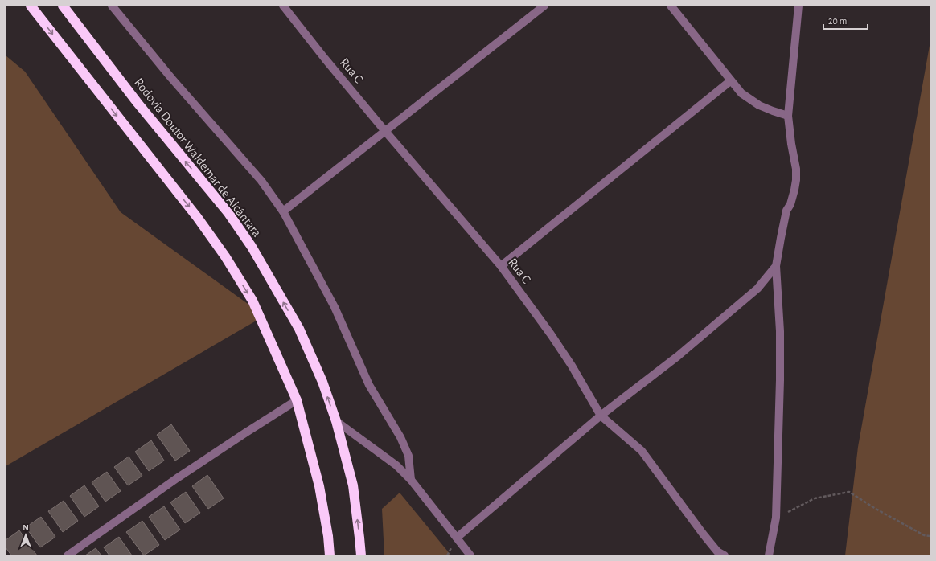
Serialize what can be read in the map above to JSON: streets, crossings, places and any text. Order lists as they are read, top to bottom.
{
  "streets": {
    "highway": ["Rodovia Doutor Waldemar de Alcântara"],
    "street": ["Rua C"]
  },
  "scale_bar": "20 m",
  "north": "top"
}
